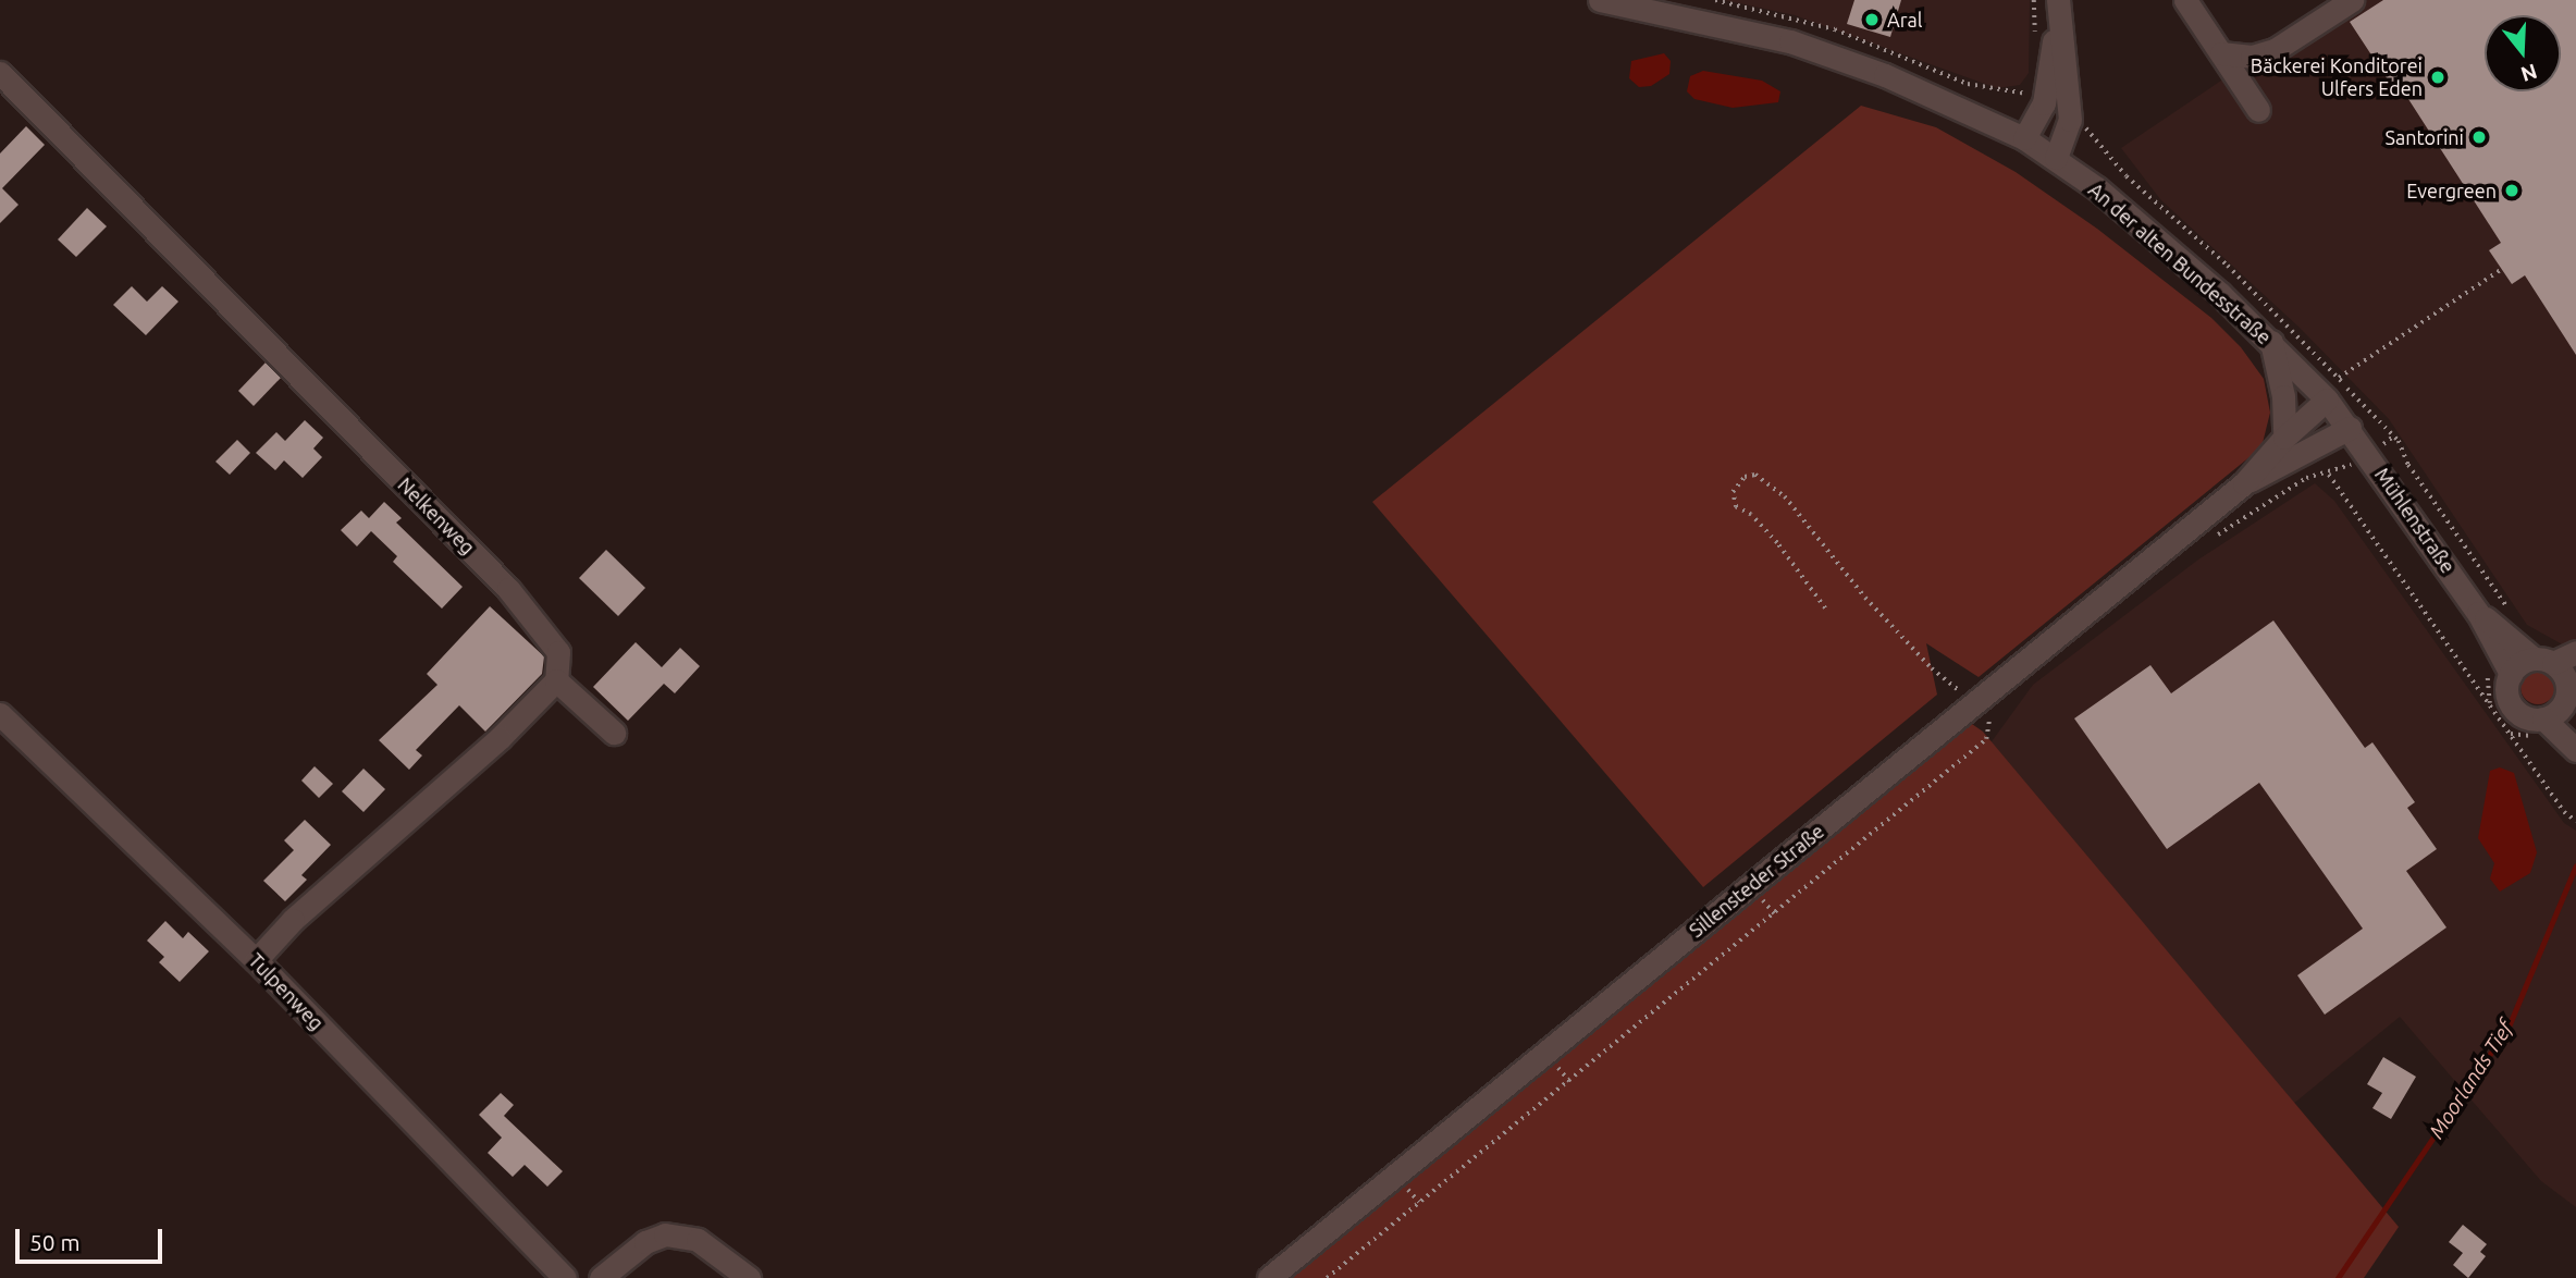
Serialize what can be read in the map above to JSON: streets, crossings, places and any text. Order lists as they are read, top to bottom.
{
  "streets": {
    "street": [
      "An der alten Bundesstraße",
      "Nelkenweg",
      "Mühlenstraße",
      "Sillensteder Straße",
      "Tulpenweg"
    ]
  },
  "crossings": [
    ["An der alten Bundesstraße", "Mühlenstraße"],
    ["An der alten Bundesstraße", "Sillensteder Straße"],
    ["Mühlenstraße", "Sillensteder Straße"]
  ],
  "water": ["Moorlands Tief"],
  "places": [
    "Aral",
    "Bäckerei Konditorei Ulfers Eden",
    "Santorini",
    "Evergreen"
  ],
  "scale_bar": "50 m",
  "north": "bottom"
}
